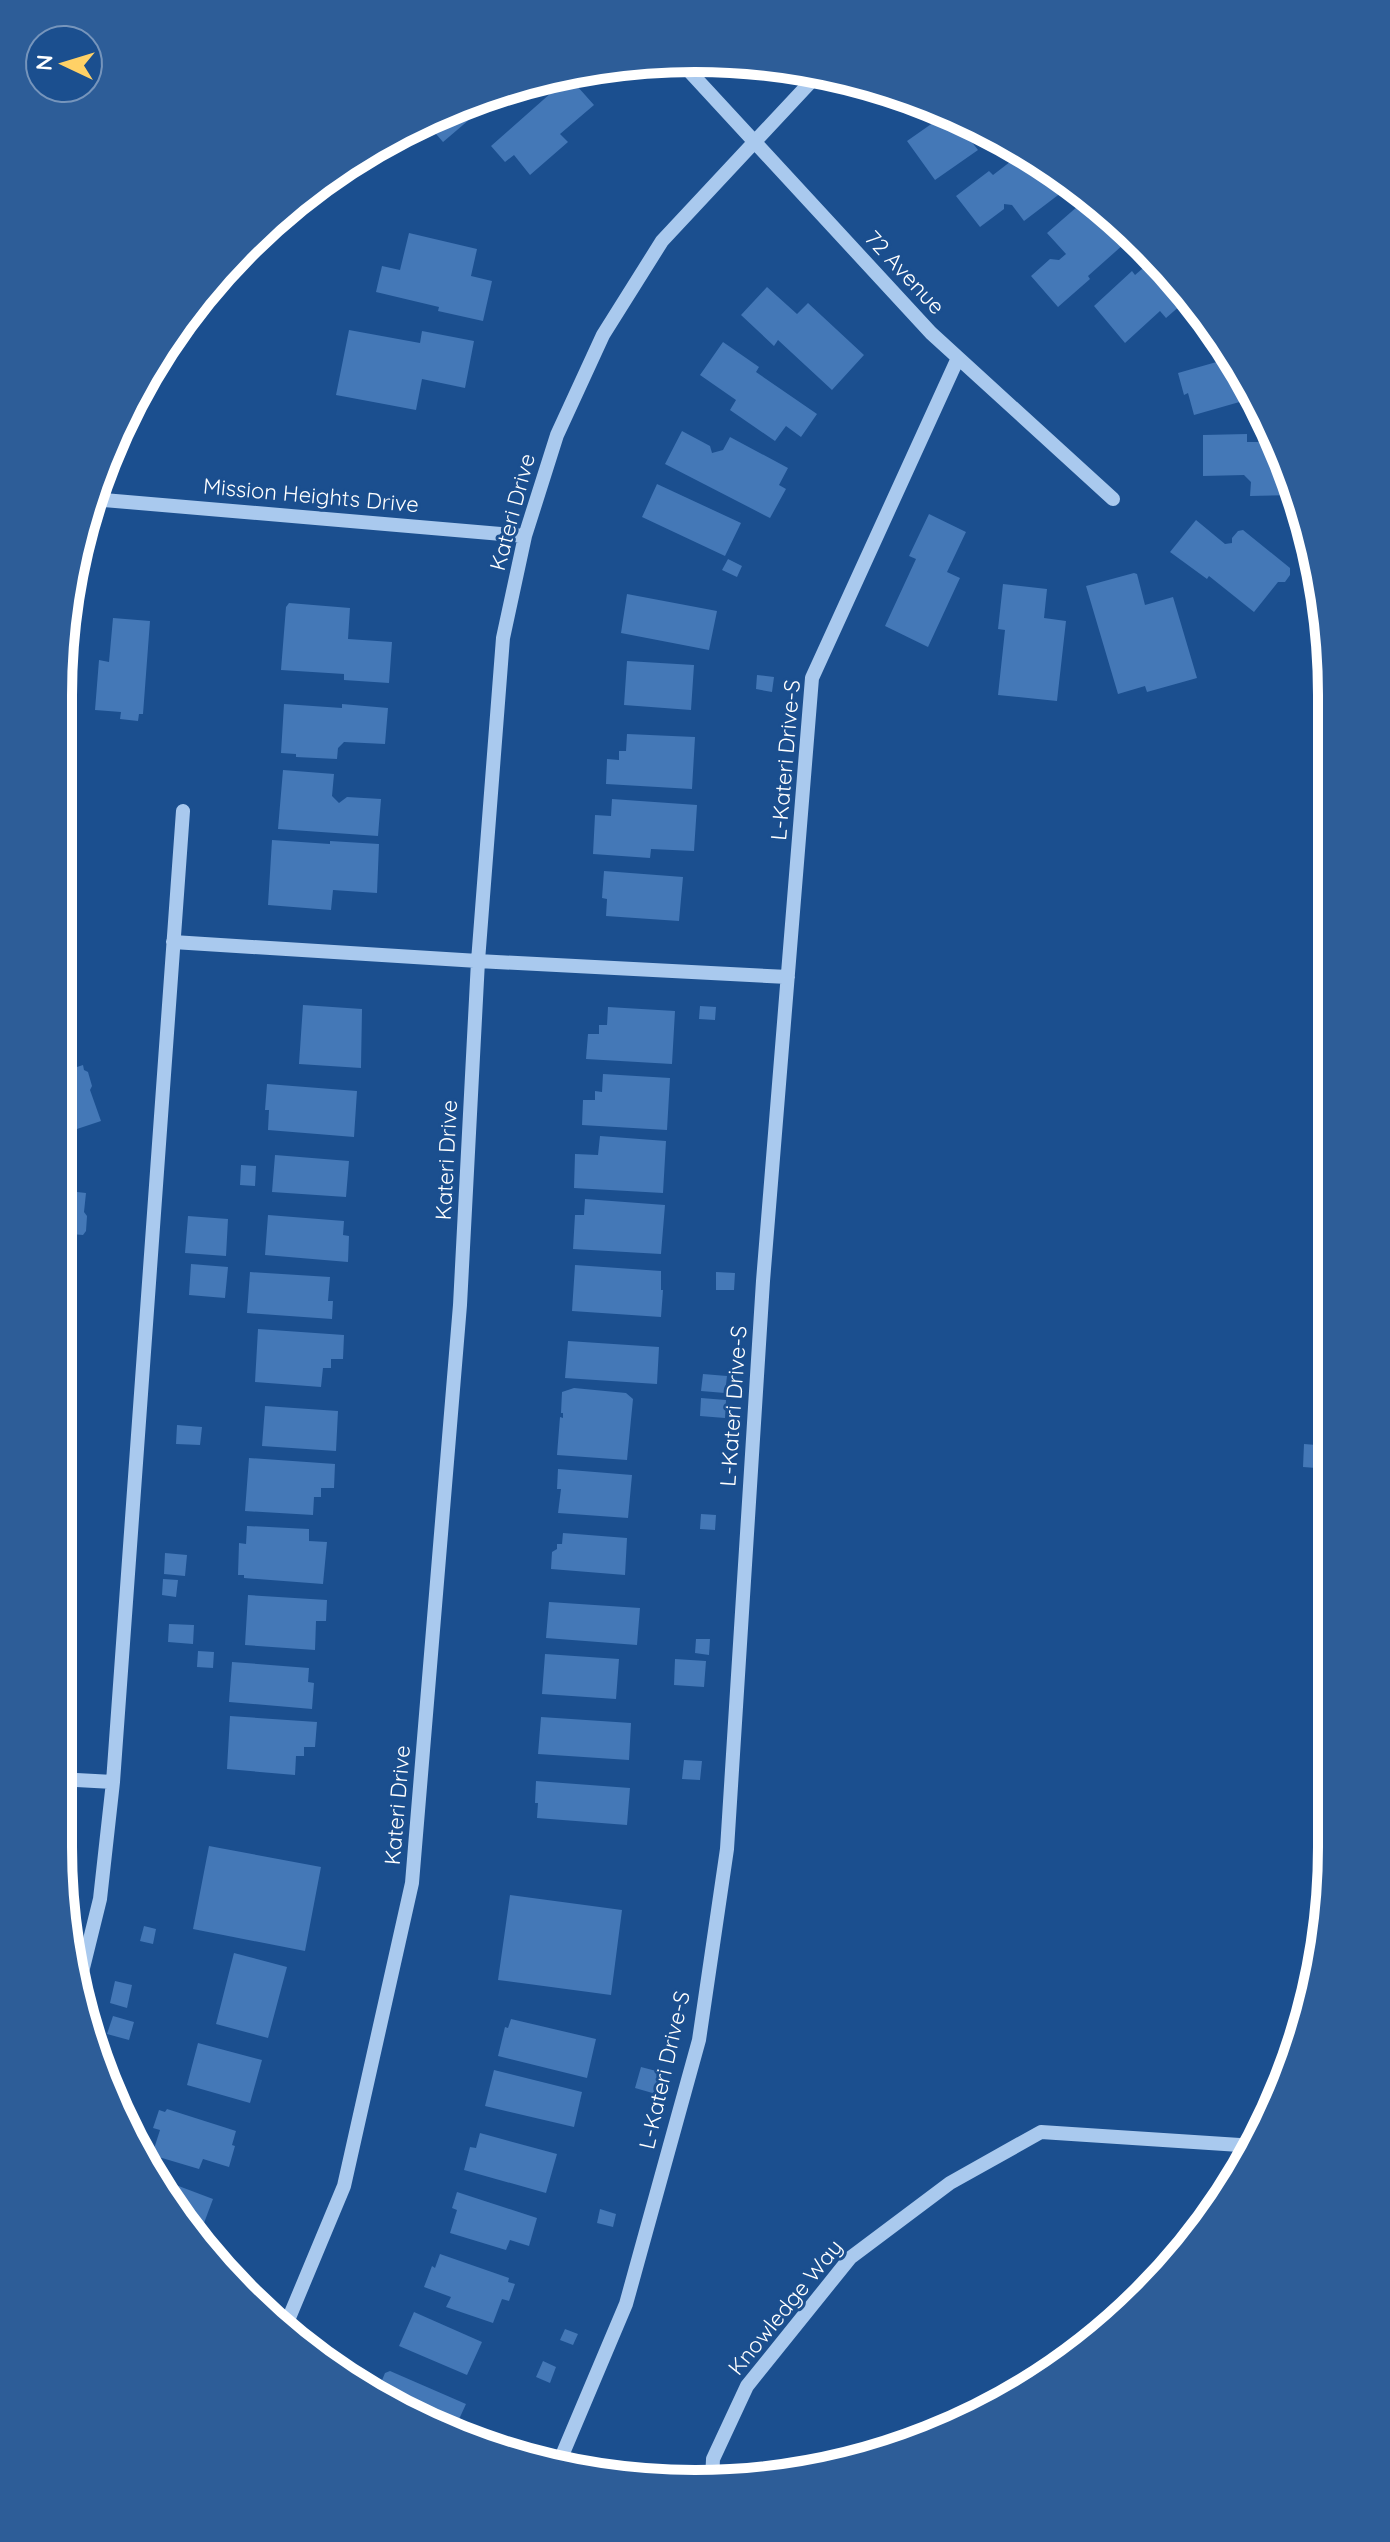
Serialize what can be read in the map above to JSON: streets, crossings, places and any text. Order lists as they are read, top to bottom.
{
  "streets": {
    "street": [
      "72 Avenue",
      "Mission Heights Drive",
      "Kateri Drive",
      "L-Kateri Drive-S",
      "Knowledge Way"
    ]
  },
  "crossings": [
    ["72 Avenue", "Kateri Drive"],
    ["72 Avenue", "L-Kateri Drive-S"],
    ["Mission Heights Drive", "Kateri Drive"]
  ],
  "north": "left"
}
